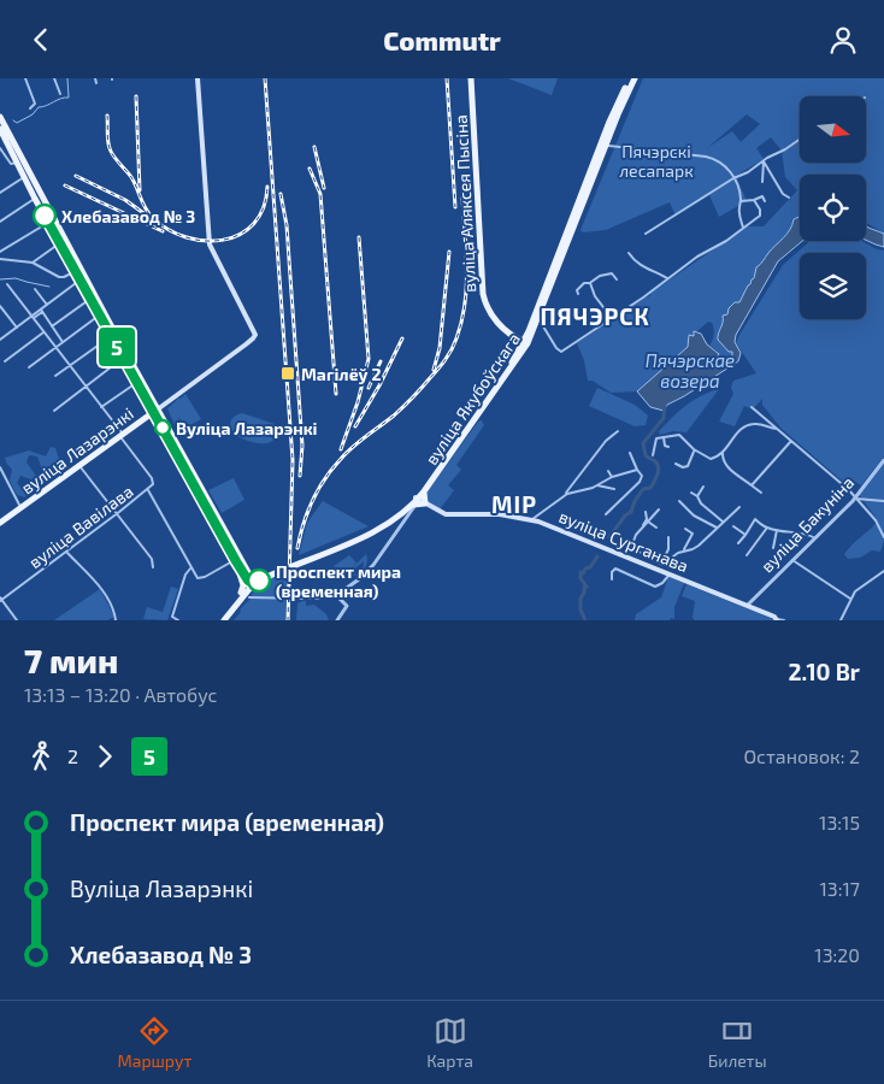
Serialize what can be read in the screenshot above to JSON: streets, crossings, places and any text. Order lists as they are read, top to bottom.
{
  "streets": {
    "main road": [
      "вуліца Аляксея Пысіна",
      "вуліца Якубоўскага",
      "вуліца Лазарэнкі",
      "вуліца Сурганава"
    ],
    "street": ["вуліца Бакуніна", "вуліца Вавілава"]
  },
  "crossings": [
    ["вуліца Аляксея Пысіна", "вуліца Якубоўскага"],
    ["вуліца Бакуніна", "вуліца Сурганава"]
  ],
  "districts": ["ПЯЧЭРСК", "МІР"],
  "water": ["Пячэрскае возера"],
  "parks": ["Пячэрскі лесапарк"],
  "places": {
    "other": ["Хлебазавод № 3", "Вуліца Лазарэнкі", "Проспект мира (временная)"],
    "transit": ["Магілёў 2"]
  },
  "lines": ["bus line 5"],
  "north": "right",
  "page": {
    "header": "Commutr",
    "on_map": "5",
    "heading": ["7 мин", "13:13 – 13:20 · Автобус", "2.10 Br"],
    "legs": ["2", "5", "Остановок: 2"],
    "list": [
      {
        "name": "Проспект мира (временная)",
        "value": "13:15"
      },
      {
        "name": "Вуліца Лазарэнкі",
        "value": "13:17"
      },
      {
        "name": "Хлебазавод № 3",
        "value": "13:20"
      }
    ],
    "tabs": ["Маршрут", "Карта", "Билеты"]
  }
}
